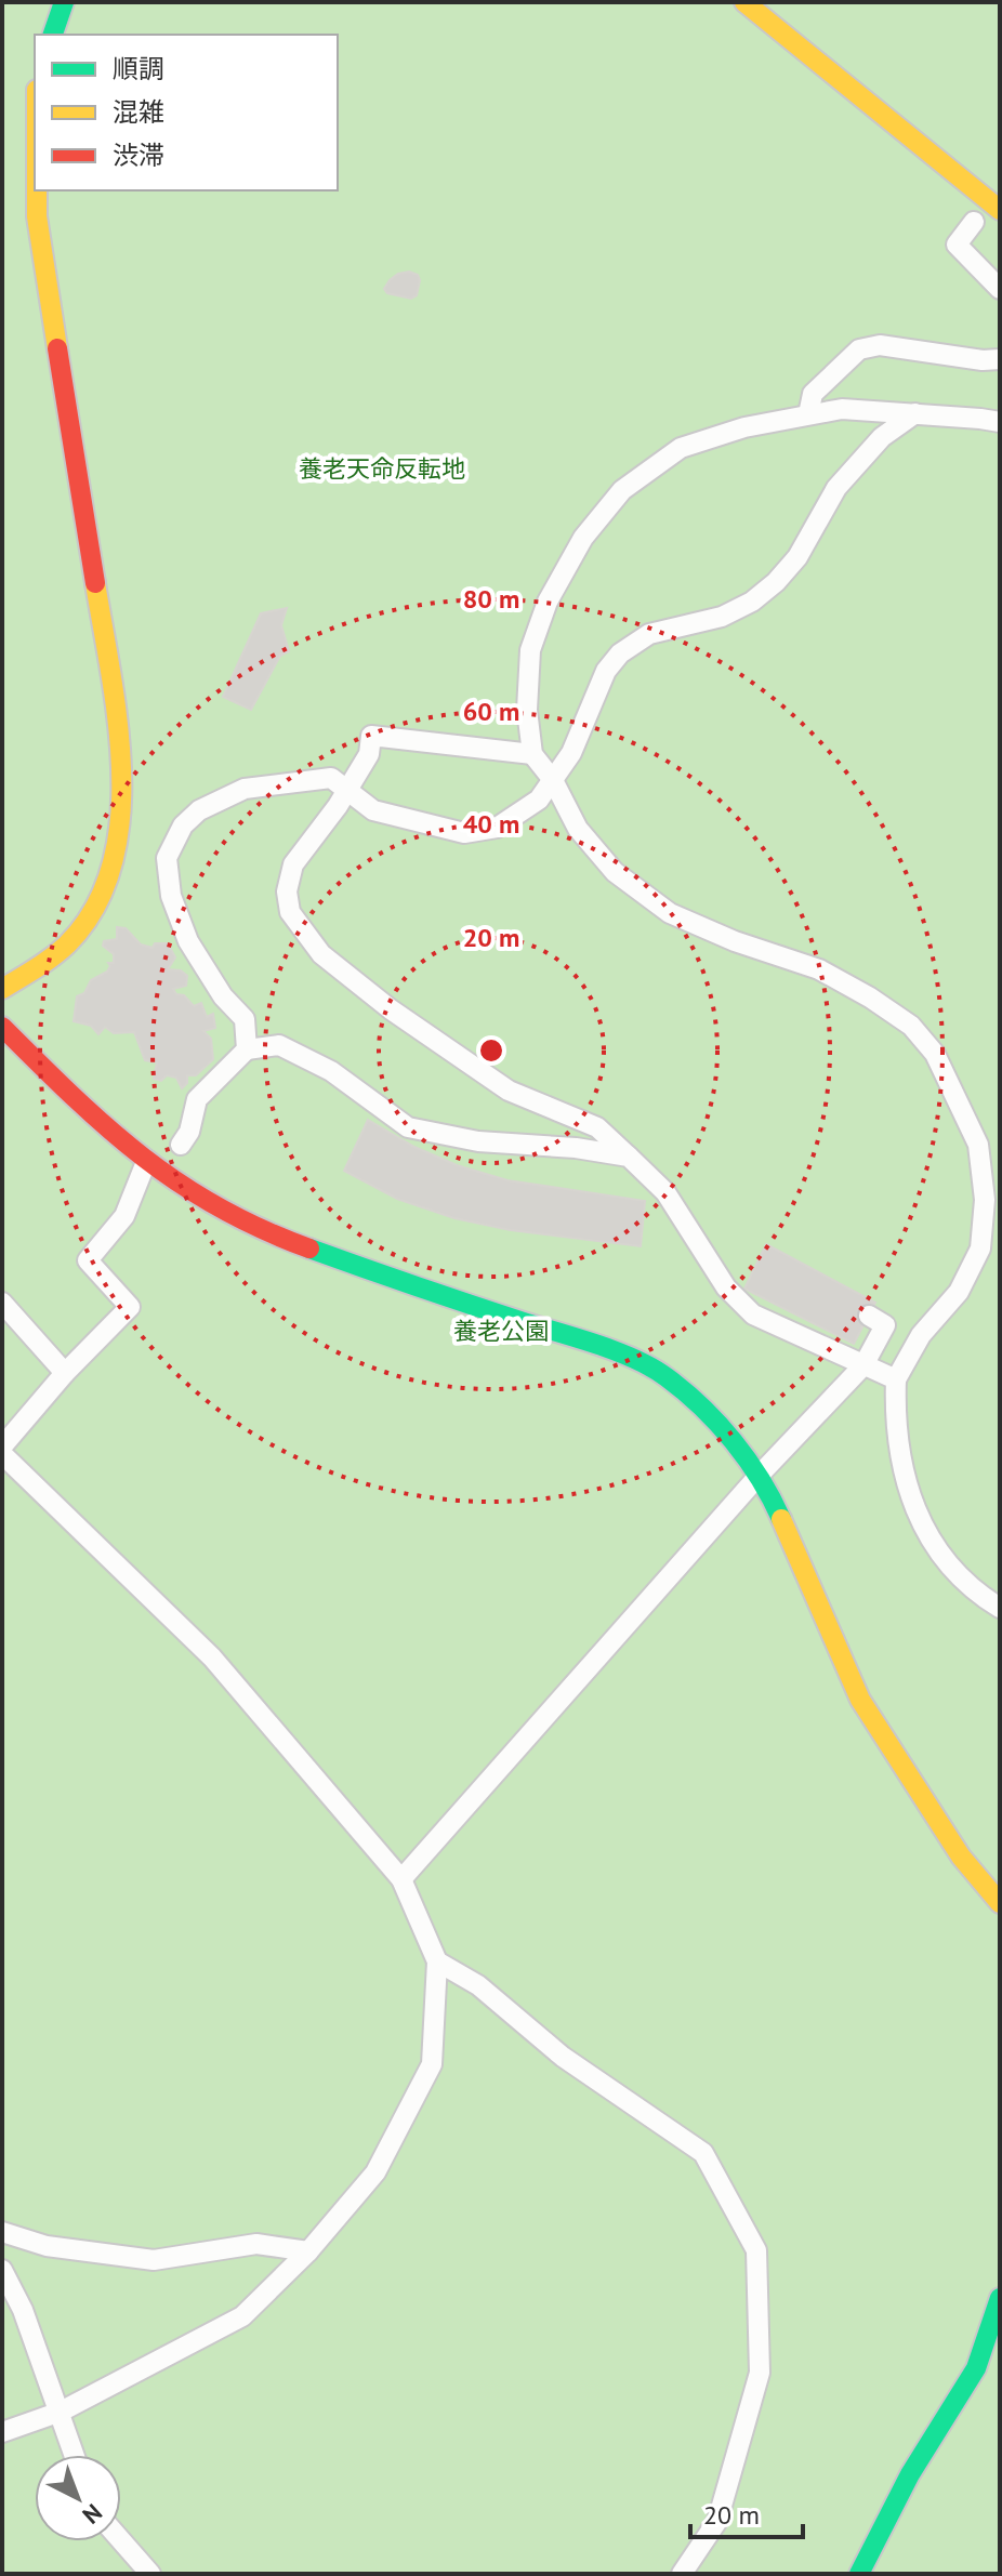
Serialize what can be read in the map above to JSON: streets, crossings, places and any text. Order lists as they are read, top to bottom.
{
  "parks": ["養老天命反転地", "養老公園"],
  "legend": ["順調", "混雑", "渋滞"],
  "scale_bar": "20 m",
  "north": "bottom right",
  "rings": [
    "80 m",
    "60 m",
    "40 m",
    "20 m"
  ]
}
